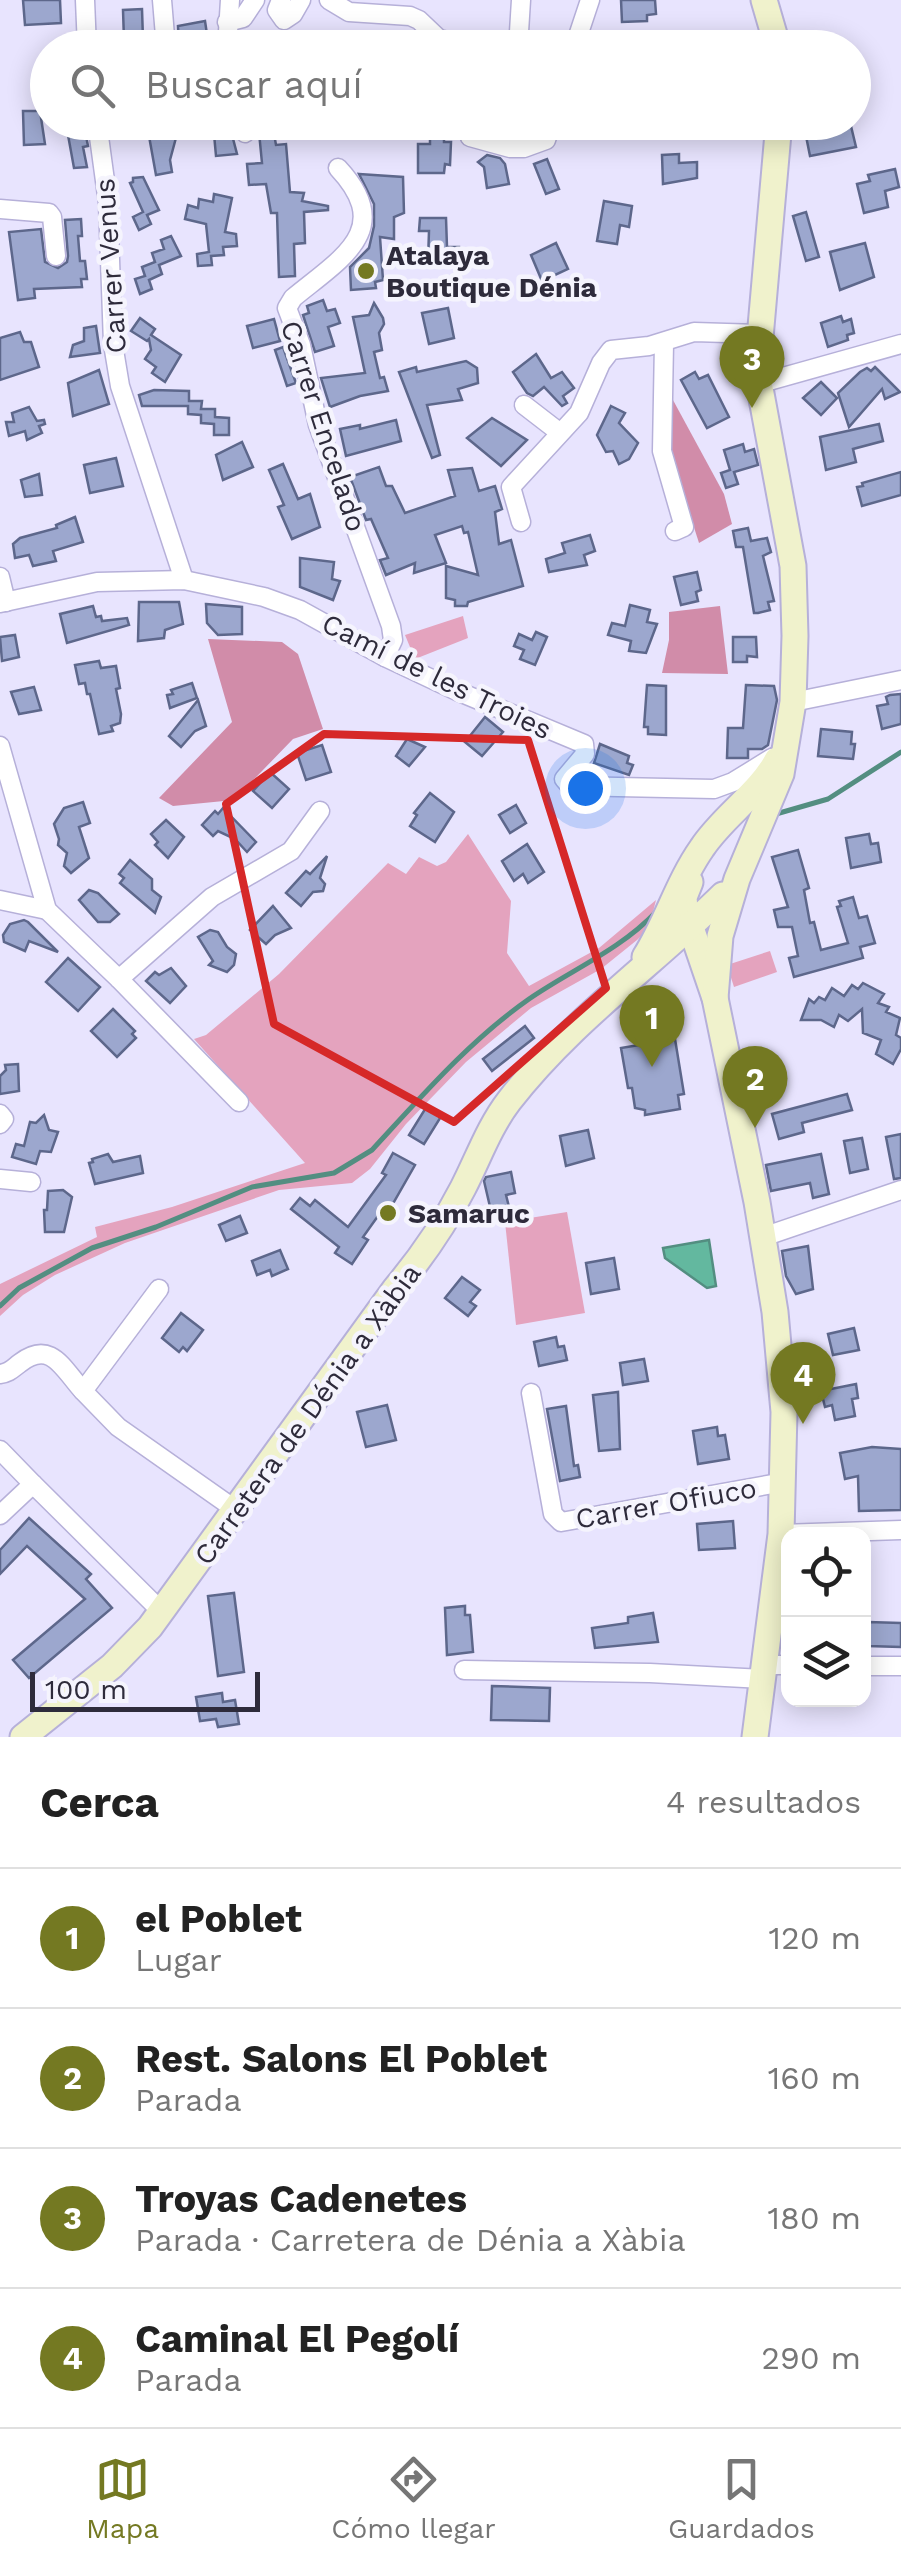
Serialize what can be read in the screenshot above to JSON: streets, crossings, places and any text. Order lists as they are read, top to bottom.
{
  "streets": {
    "street": [
      "Carrer Venus",
      "Carrer Encelado",
      "Camí de les Troies",
      "Carretera de Dénia a Xàbia",
      "Carrer Ofiuco"
    ]
  },
  "crossings": [
    ["Carrer Venus", "Camí de les Troies"],
    ["Carrer Encelado", "Camí de les Troies"],
    ["Camí de les Troies", "Carretera de Dénia a Xàbia"]
  ],
  "places": ["Atalaya Boutique Dénia", "Samaruc"],
  "scale_bar": "100 m",
  "page": {
    "search": "Buscar aquí",
    "pins": [
      "3",
      "1",
      "2",
      "4"
    ],
    "scale": "100 m",
    "heading": ["Cerca", "4 resultados"],
    "list": [
      {
        "mark": "1",
        "name": "el Poblet",
        "note": "Lugar",
        "value": "120 m"
      },
      {
        "mark": "2",
        "name": "Rest. Salons El Poblet",
        "note": "Parada",
        "value": "160 m"
      },
      {
        "mark": "3",
        "name": "Troyas Cadenetes",
        "note": "Parada · Carretera de Dénia a Xàbia",
        "value": "180 m"
      },
      {
        "mark": "4",
        "name": "Caminal El Pegolí",
        "note": "Parada",
        "value": "290 m"
      }
    ],
    "nav": ["Mapa", "Cómo llegar", "Guardados"]
  }
}
